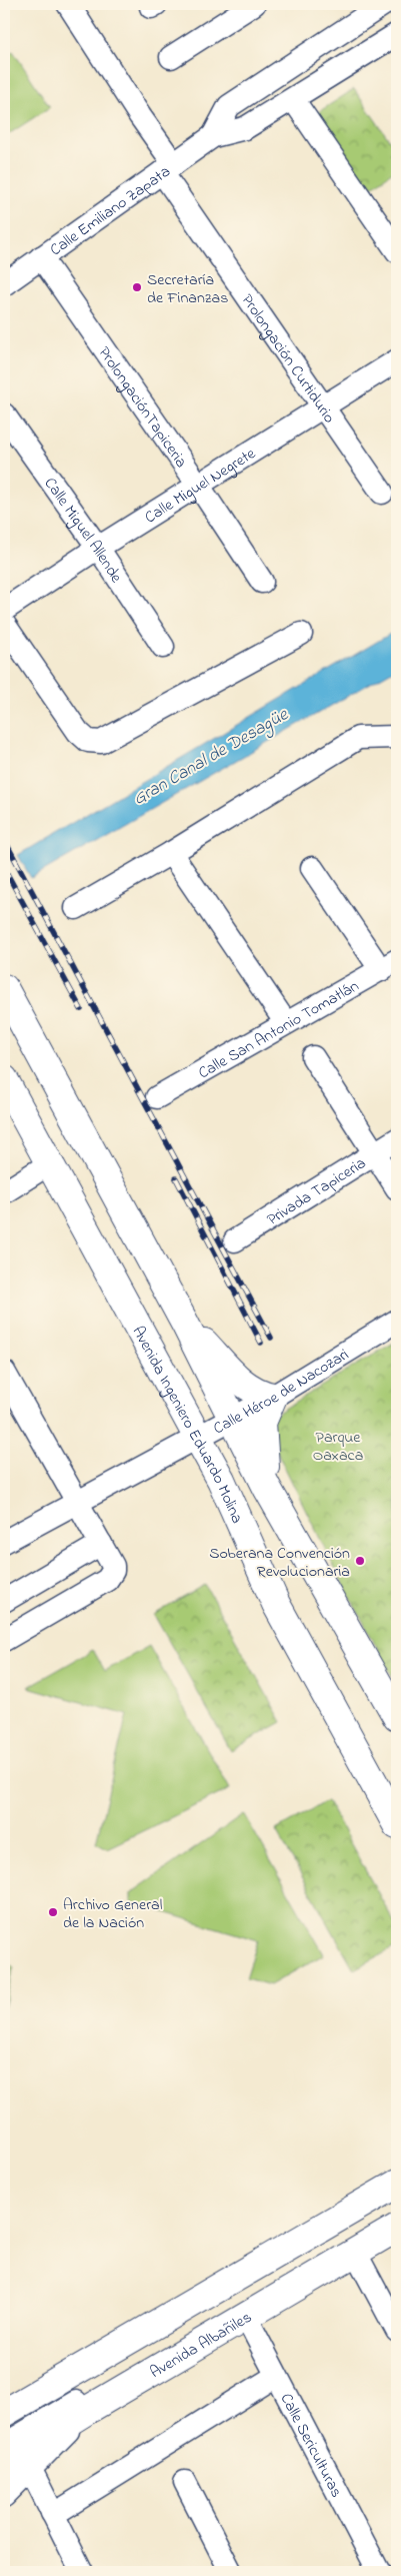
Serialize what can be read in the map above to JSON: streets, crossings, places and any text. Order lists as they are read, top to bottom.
{
  "streets": {
    "main road": ["Avenida Ingeniero Eduardo Molina", "Avenida Albañiles"],
    "street": [
      "Calle Emiliano Zapata",
      "Prolongación Curtidurio",
      "ProlongaciónTapiceria",
      "Calle Miguel Negrete",
      "Calle Miguel Allende",
      "Calle San Antonio Tomatlán",
      "Privada Tapiceria",
      "Calle Héroe de Nacozari",
      "Calle Sericulturas"
    ]
  },
  "crossings": [
    ["Calle Emiliano Zapata", "Prolongación Curtidurio"],
    ["Calle Emiliano Zapata", "ProlongaciónTapiceria"],
    ["Prolongación Curtidurio", "Calle Miguel Negrete"],
    ["ProlongaciónTapiceria", "Calle Miguel Negrete"],
    ["Calle Miguel Negrete", "Calle Miguel Allende"],
    ["Calle Héroe de Nacozari", "Avenida Ingeniero Eduardo Molina"],
    ["Avenida Albañiles", "Calle Sericulturas"]
  ],
  "water": ["Gran Canal de Desagüe"],
  "parks": ["Parque Oaxaca"],
  "places": ["Secretaría de Finanzas", "Soberana Convención Revolucionaria", "Archivo General de la Nación"]
}
